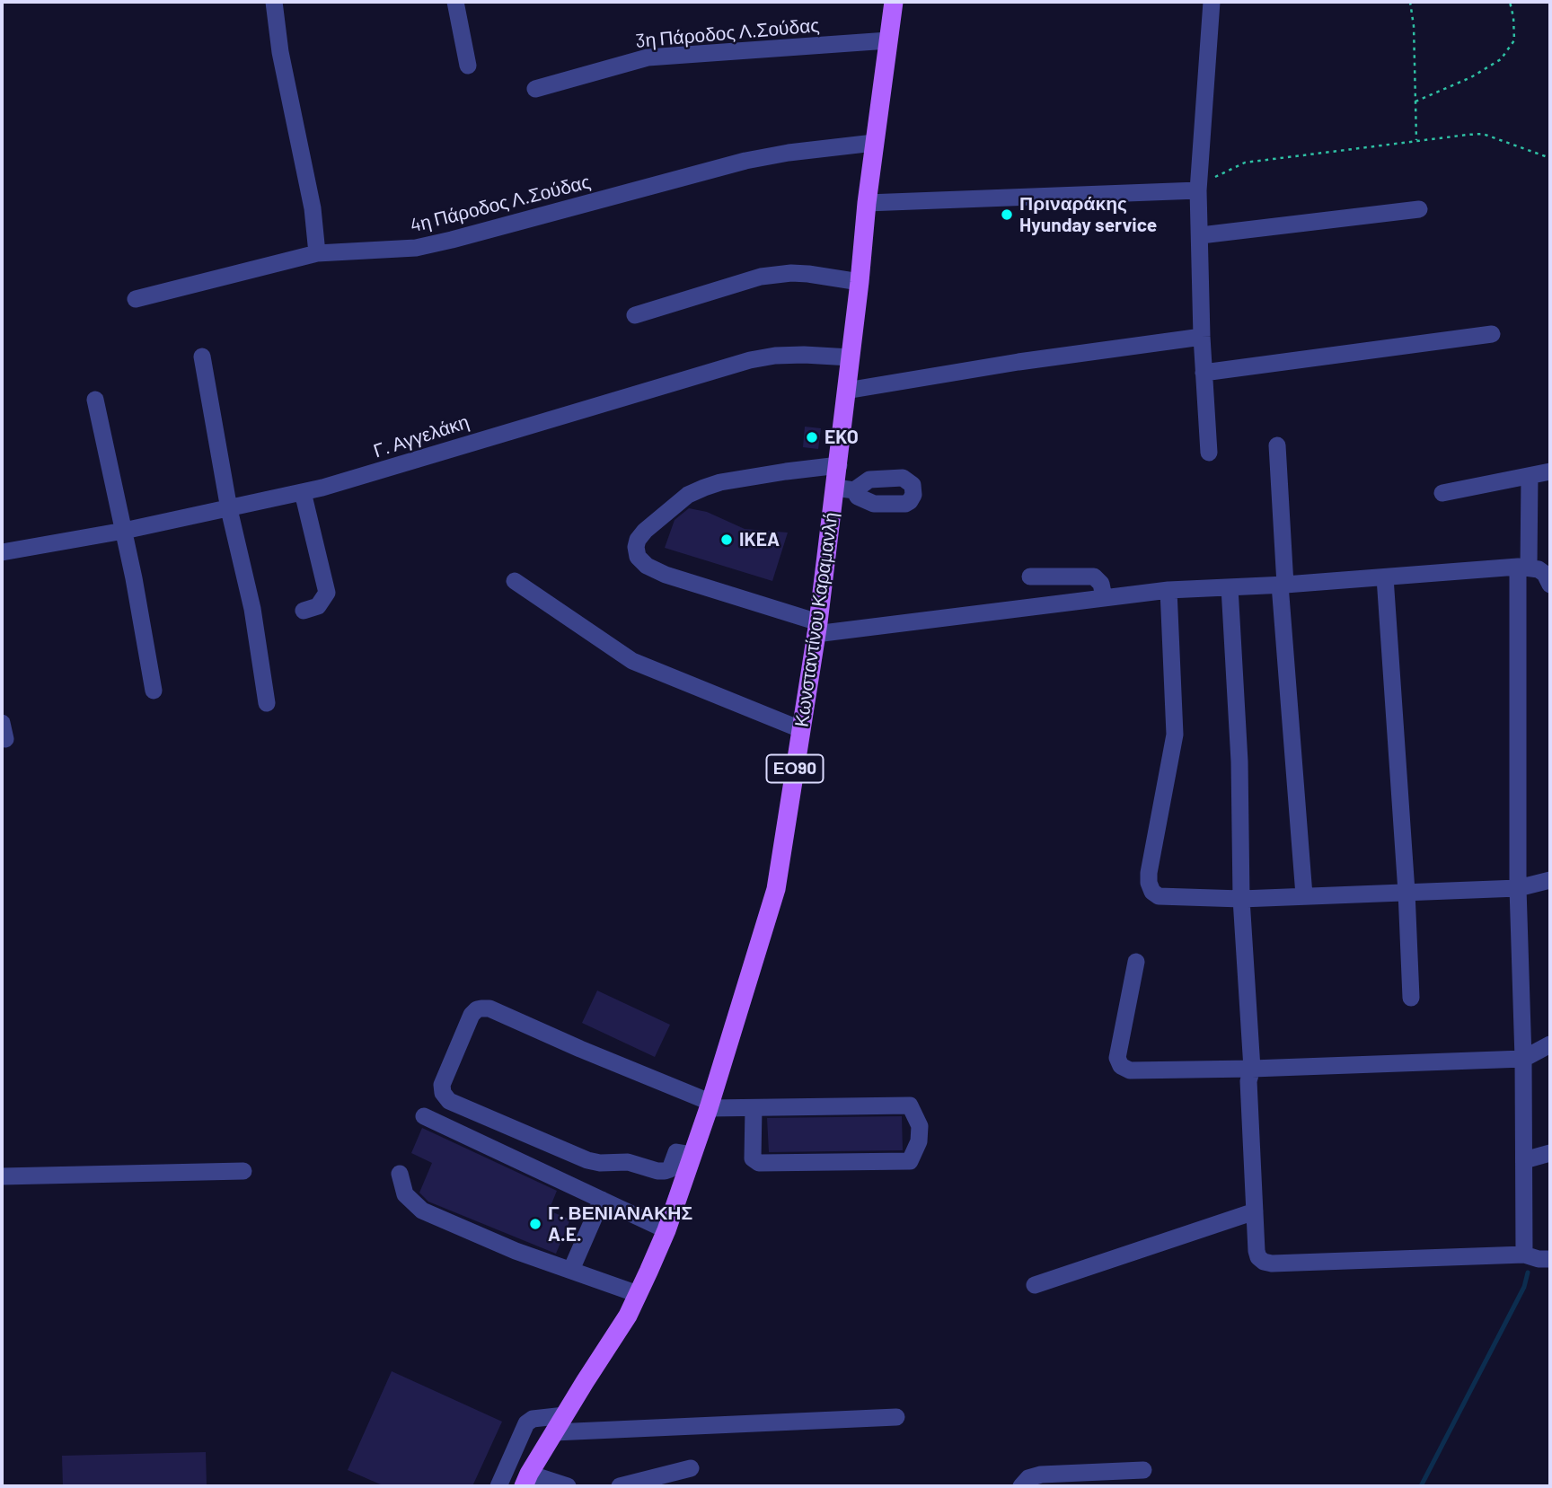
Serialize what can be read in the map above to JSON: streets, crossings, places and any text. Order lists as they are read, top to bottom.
{
  "streets": {
    "main road": ["Κωνσταντίνου Καραμανλή", "ΕΟ90"],
    "street": ["3η Πάροδος Λ.Σούδας", "4η Πάροδος Λ.Σούδας", "Γ. Αγγελάκη"]
  },
  "crossings": [
    ["3η Πάροδος Λ.Σούδας", "Κωνσταντίνου Καραμανλή"],
    ["4η Πάροδος Λ.Σούδας", "Κωνσταντίνου Καραμανλή"],
    ["Γ. Αγγελάκη", "Κωνσταντίνου Καραμανλή"]
  ],
  "places": [
    "Πριναράκης Hyunday service",
    "EKO",
    "IKEA",
    "Γ. ΒΕΝΙΑΝΑΚΗΣ A.E."
  ]
}
